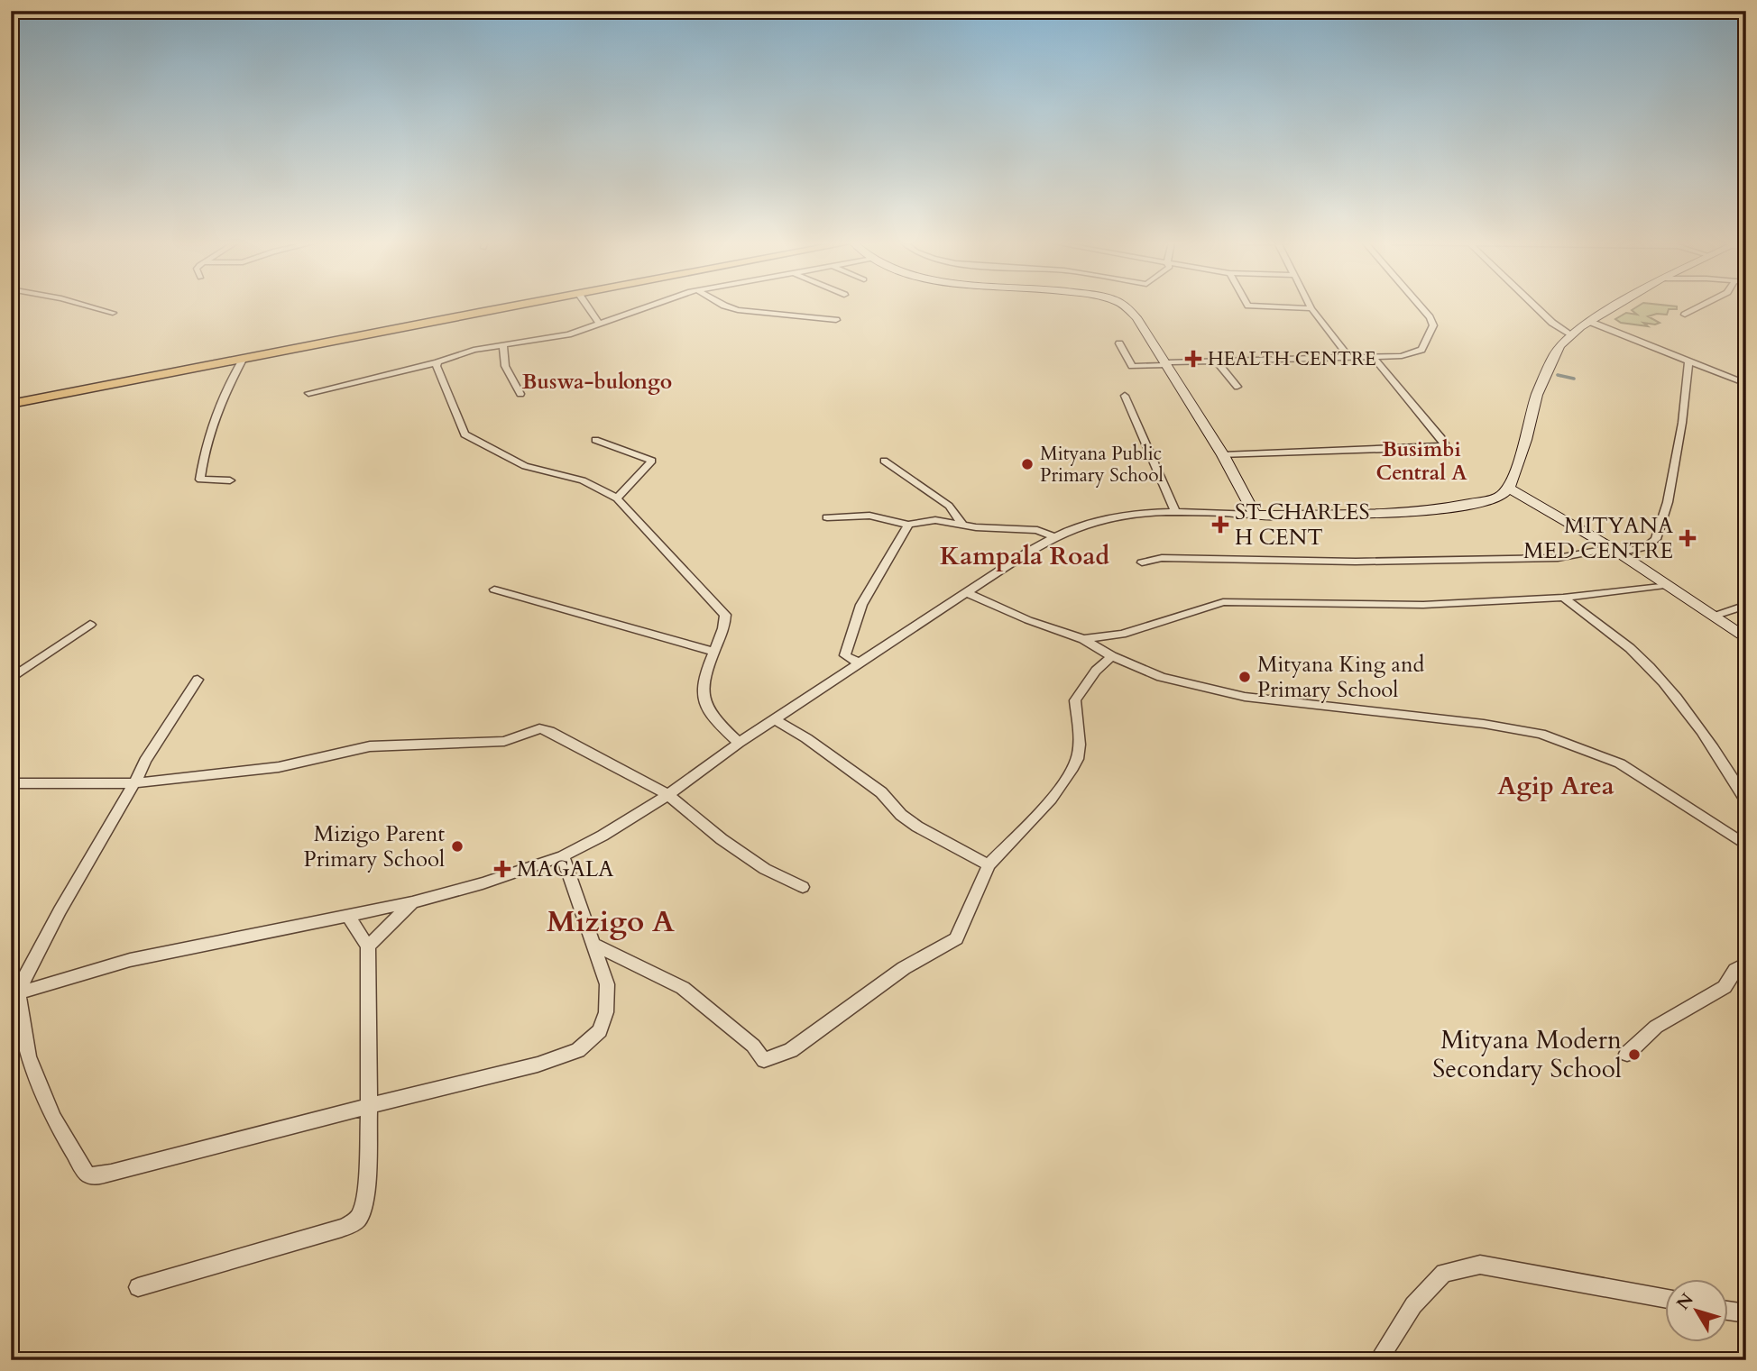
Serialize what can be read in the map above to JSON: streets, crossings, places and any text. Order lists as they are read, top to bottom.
{
  "districts": [
    "Buswa-bulongo",
    "Busimbi Central A",
    "Kampala Road",
    "Agip Area",
    "Mizigo A"
  ],
  "places": {
    "health": [
      "HEALTH CENTRE",
      "ST CHARLES H CENT",
      "MITYANA MED CENTRE",
      "MAGALA"
    ],
    "other": [
      "Mityana Public Primary School",
      "Mityana King and Primary School",
      "Mizigo Parent Primary School",
      "Mityana Modern Secondary School"
    ]
  },
  "north": "top left"
}
